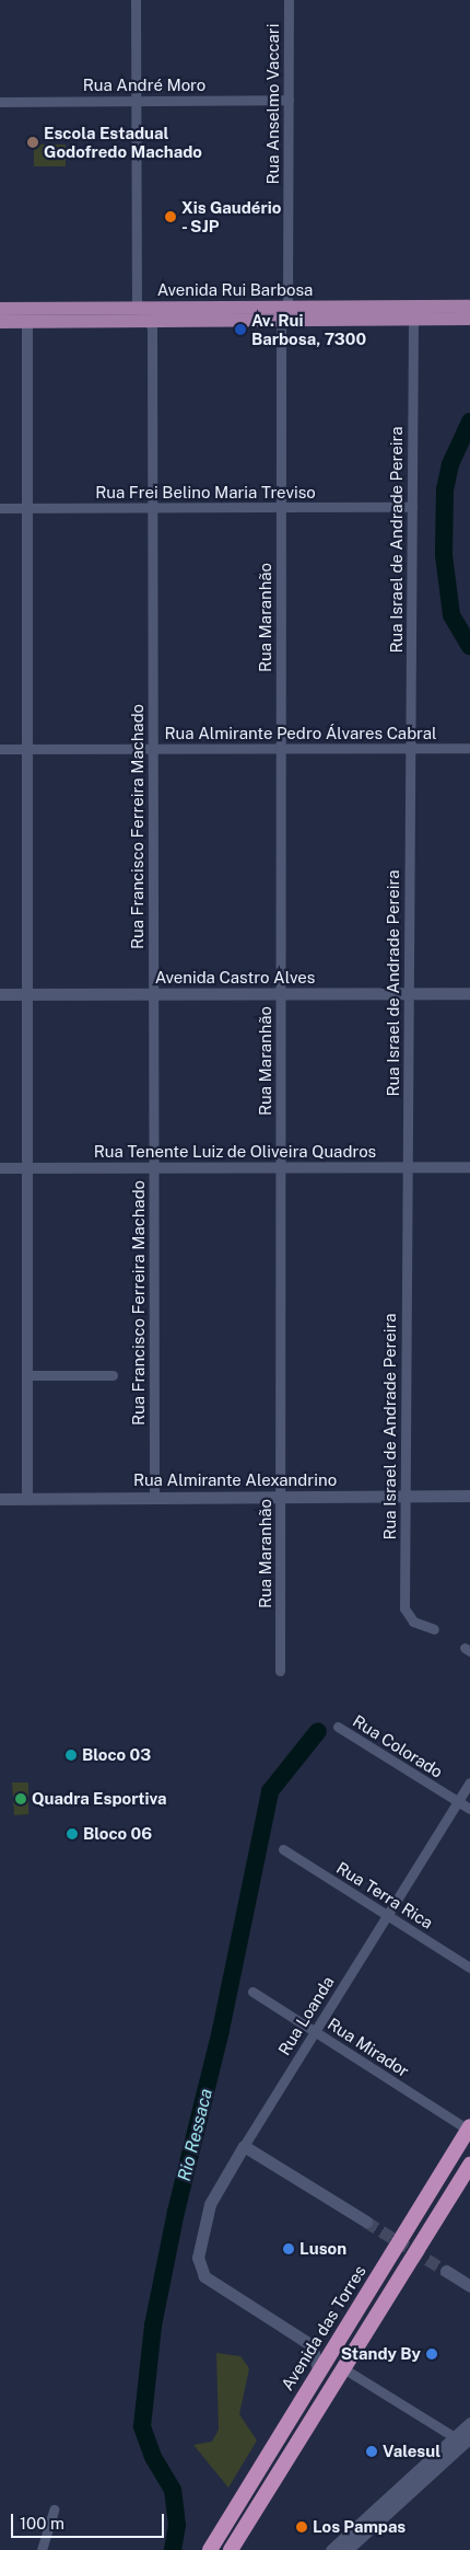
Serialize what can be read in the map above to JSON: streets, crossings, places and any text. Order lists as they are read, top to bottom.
{
  "streets": {
    "highway": ["Avenida das Torres"],
    "main road": [
      "Avenida Rui Barbosa",
      "Avenida Castro Alves",
      "Rua Almirante Alexandrino",
      "Rua Loanda"
    ],
    "street": [
      "Rua André Moro",
      "Rua Anselmo Vaccari",
      "Rua Frei Belino Maria Treviso",
      "Rua Israel de Andrade Pereira",
      "Rua Maranhão",
      "Rua Almirante Pedro Álvares Cabral",
      "Rua Francisco Ferreira Machado",
      "Rua Tenente Luiz de Oliveira Quadros",
      "Rua Colorado",
      "Rua Terra Rica",
      "Rua Mirador"
    ]
  },
  "crossings": [
    ["Rua André Moro", "Rua Anselmo Vaccari"],
    ["Rua Anselmo Vaccari", "Avenida Rui Barbosa"],
    ["Avenida Rui Barbosa", "Rua Israel de Andrade Pereira"],
    ["Avenida Rui Barbosa", "Rua Maranhão"],
    ["Avenida Rui Barbosa", "Rua Francisco Ferreira Machado"],
    ["Rua Frei Belino Maria Treviso", "Rua Israel de Andrade Pereira"],
    ["Rua Frei Belino Maria Treviso", "Rua Maranhão"],
    ["Rua Frei Belino Maria Treviso", "Rua Francisco Ferreira Machado"],
    ["Rua Israel de Andrade Pereira", "Rua Almirante Pedro Álvares Cabral"],
    ["Rua Israel de Andrade Pereira", "Avenida Castro Alves"],
    ["Rua Israel de Andrade Pereira", "Rua Tenente Luiz de Oliveira Quadros"],
    ["Rua Israel de Andrade Pereira", "Rua Almirante Alexandrino"],
    ["Rua Maranhão", "Rua Almirante Pedro Álvares Cabral"],
    ["Rua Maranhão", "Avenida Castro Alves"],
    ["Rua Maranhão", "Rua Tenente Luiz de Oliveira Quadros"],
    ["Rua Maranhão", "Rua Almirante Alexandrino"],
    ["Rua Almirante Pedro Álvares Cabral", "Rua Francisco Ferreira Machado"],
    ["Rua Francisco Ferreira Machado", "Avenida Castro Alves"],
    ["Rua Francisco Ferreira Machado", "Rua Tenente Luiz de Oliveira Quadros"],
    ["Rua Francisco Ferreira Machado", "Rua Almirante Alexandrino"],
    ["Rua Colorado", "Rua Loanda"],
    ["Rua Terra Rica", "Rua Loanda"],
    ["Rua Loanda", "Rua Mirador"],
    ["Rua Loanda", "Avenida das Torres"],
    ["Rua Mirador", "Avenida das Torres"]
  ],
  "water": ["Rio Ressaca"],
  "places": [
    "Escola Estadual Godofredo Machado",
    "Xis Gaudério - SJP",
    "Av. Rui Barbosa, 7300",
    "Bloco 03",
    "Quadra Esportiva",
    "Bloco 06",
    "Luson",
    "Standy By",
    "Valesul",
    "Los Pampas"
  ],
  "scale_bar": "100 m"
}
